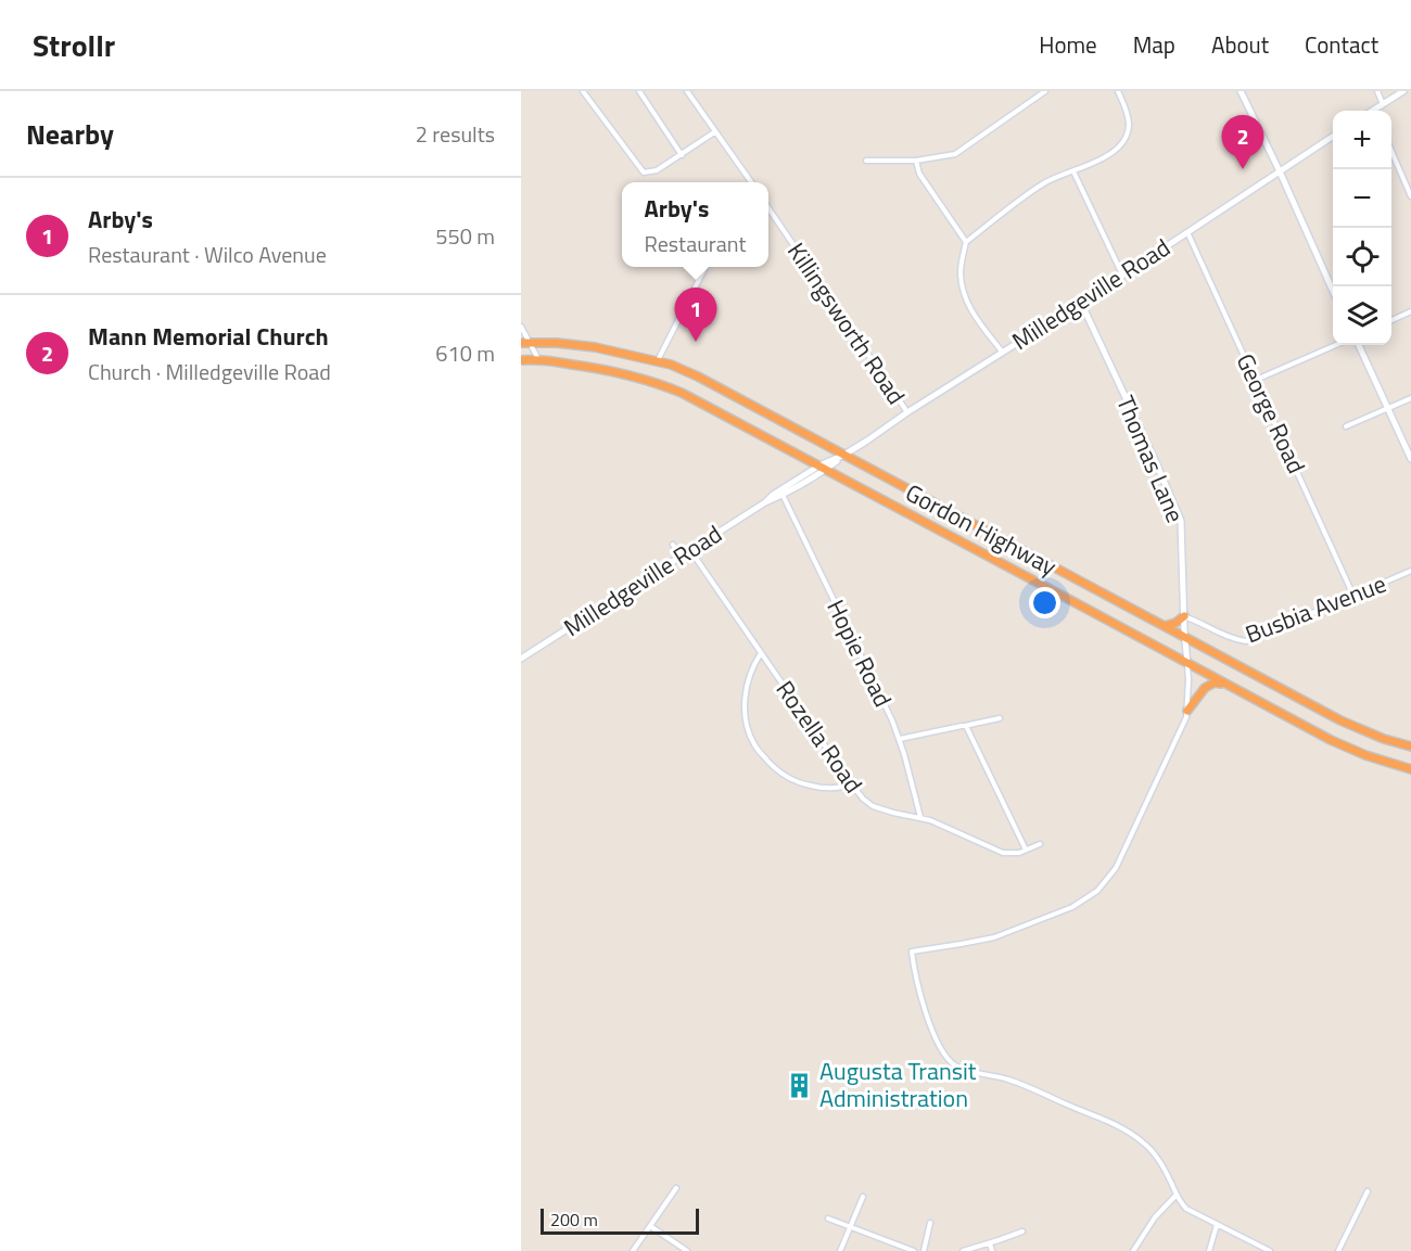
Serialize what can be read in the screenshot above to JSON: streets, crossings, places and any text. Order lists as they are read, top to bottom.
{
  "streets": {
    "highway": ["Gordon Highway"],
    "street": [
      "Milledgeville Road",
      "Killingsworth Road",
      "George Road",
      "Thomas Lane",
      "Busbia Avenue",
      "Hopie Road",
      "Rozella Road"
    ]
  },
  "crossings": [
    ["Milledgeville Road", "Killingsworth Road"],
    ["Milledgeville Road", "George Road"],
    ["Milledgeville Road", "Thomas Lane"],
    ["Milledgeville Road", "Gordon Highway"],
    ["Milledgeville Road", "Hopie Road"],
    ["Milledgeville Road", "Rozella Road"],
    ["George Road", "Busbia Avenue"],
    ["Thomas Lane", "Gordon Highway"],
    ["Thomas Lane", "Busbia Avenue"],
    ["Hopie Road", "Rozella Road"]
  ],
  "places": {
    "building": ["Augusta Transit Administration"]
  },
  "scale_bar": "200 m",
  "page": {
    "header": "Strollr",
    "nav": [
      "Home",
      "Map",
      "About",
      "Contact"
    ],
    "heading": ["Nearby", "2 results"],
    "map_buttons": ["+", "−"],
    "pins": ["2", "1"],
    "list": [
      {
        "mark": "1",
        "name": "Arby's",
        "note": "Restaurant · Wilco Avenue",
        "value": "550 m"
      },
      {
        "mark": "2",
        "name": "Mann Memorial Church",
        "note": "Church · Milledgeville Road",
        "value": "610 m"
      }
    ],
    "popup": ["Arby's", "Restaurant"],
    "scale": "200 m"
  }
}
